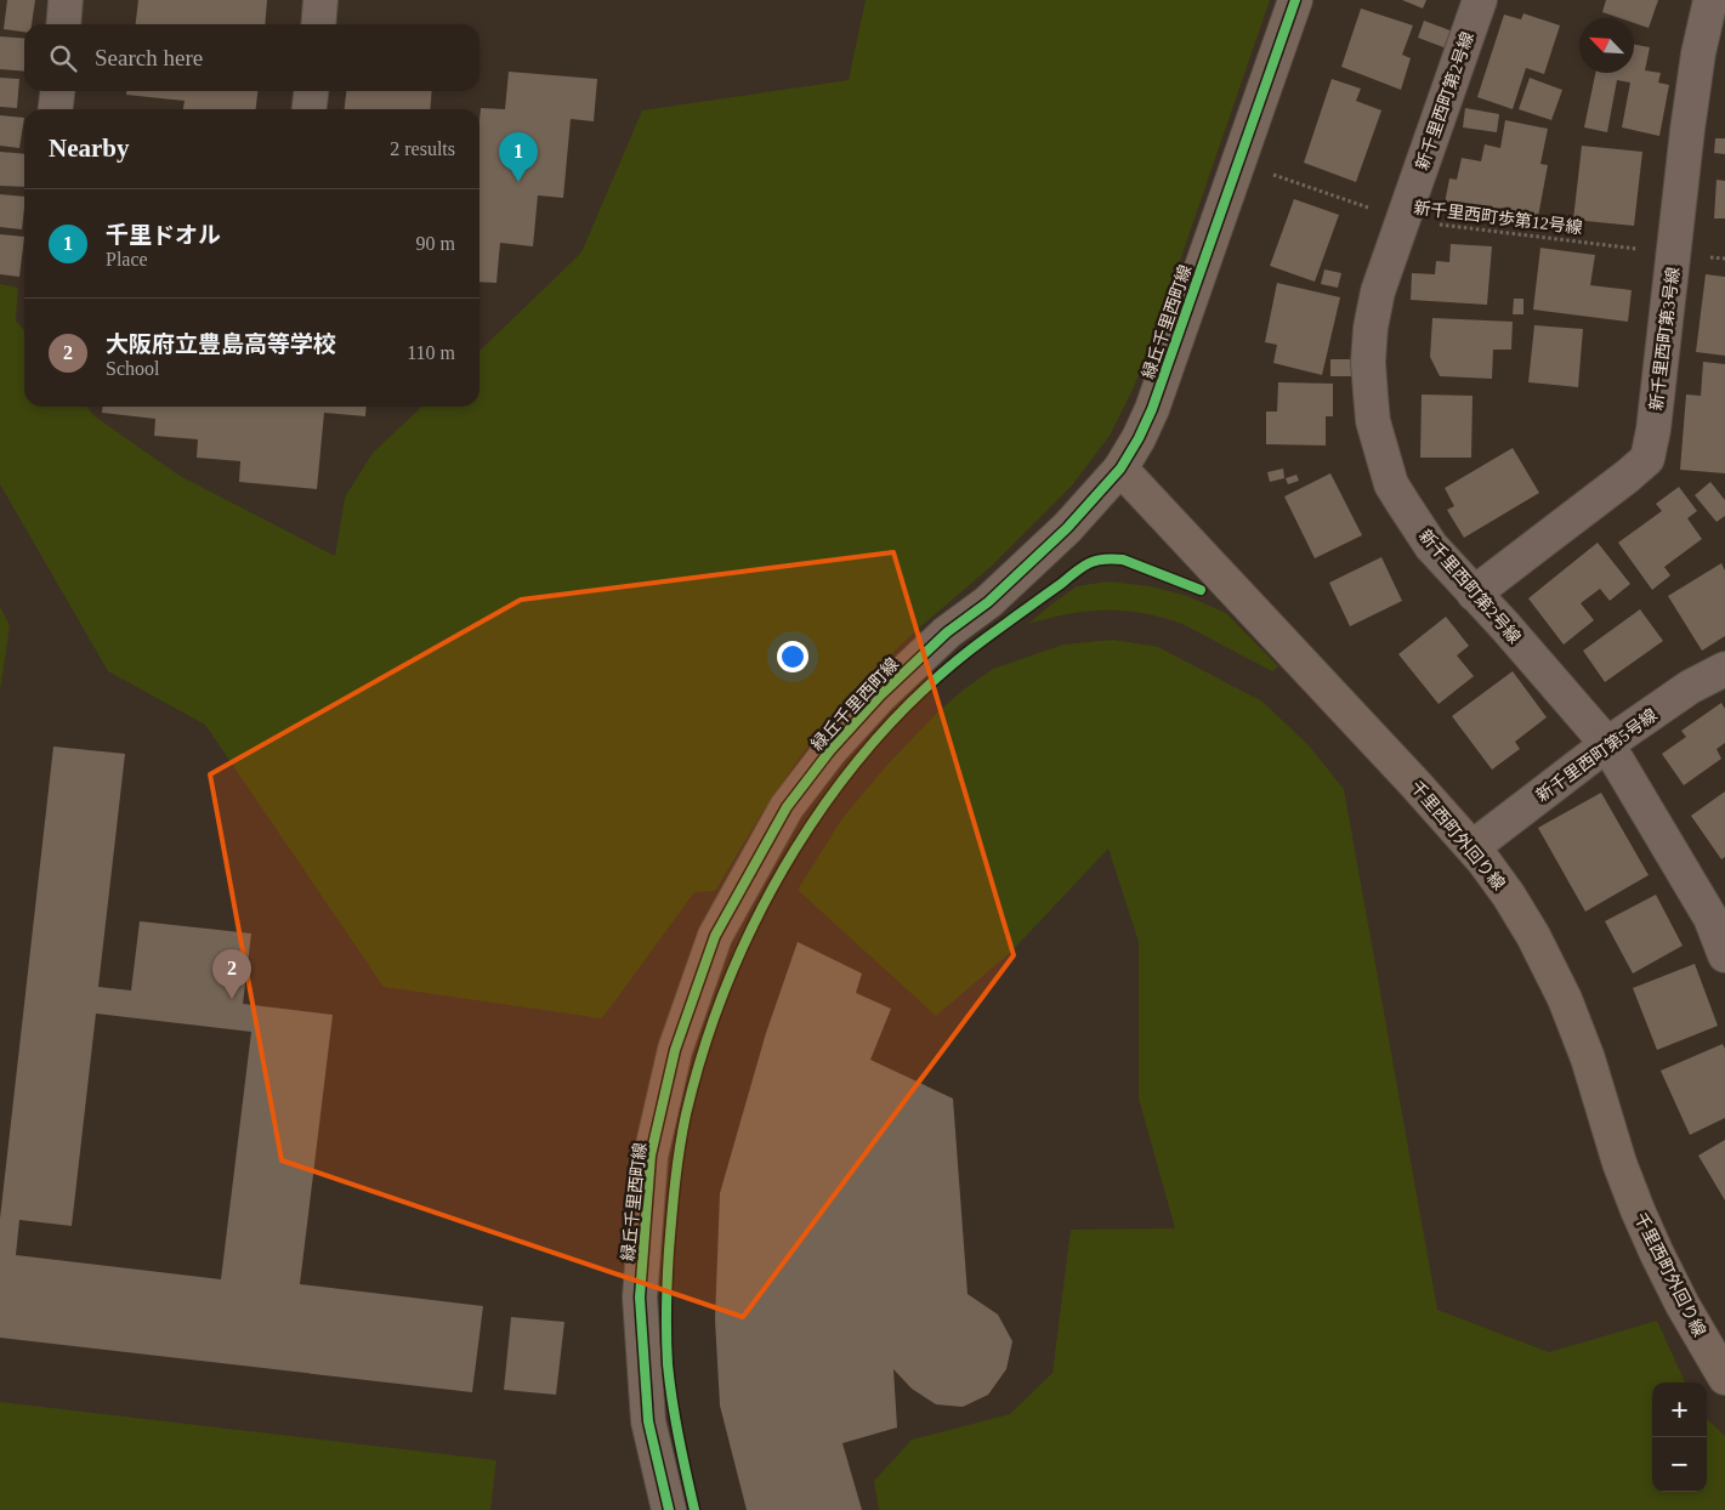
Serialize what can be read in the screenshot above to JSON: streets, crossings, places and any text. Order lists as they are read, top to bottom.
{
  "streets": {
    "street": [
      "新千里西町第2号線",
      "緑丘千里西町線",
      "新千里西町第3号線",
      "新千里西町第5号線",
      "千里西町外回り線"
    ],
    "path": ["新千里西町歩第12号線"]
  },
  "crossings": [
    ["新千里西町第2号線", "新千里西町歩第12号線"],
    ["新千里西町第2号線", "新千里西町第3号線"],
    ["新千里西町第2号線", "新千里西町第5号線"],
    ["新千里西町歩第12号線", "新千里西町第3号線"],
    ["緑丘千里西町線", "千里西町外回り線"],
    ["新千里西町第5号線", "千里西町外回り線"]
  ],
  "north": "top left",
  "page": {
    "search": "Search here",
    "heading": ["Nearby", "2 results"],
    "pins": ["1", "2"],
    "list": [
      {
        "mark": "1",
        "name": "千里ドオル",
        "note": "Place",
        "value": "90 m"
      },
      {
        "mark": "2",
        "name": "大阪府立豊島高等学校",
        "note": "School",
        "value": "110 m"
      }
    ],
    "map_buttons": ["+", "−"]
  }
}
